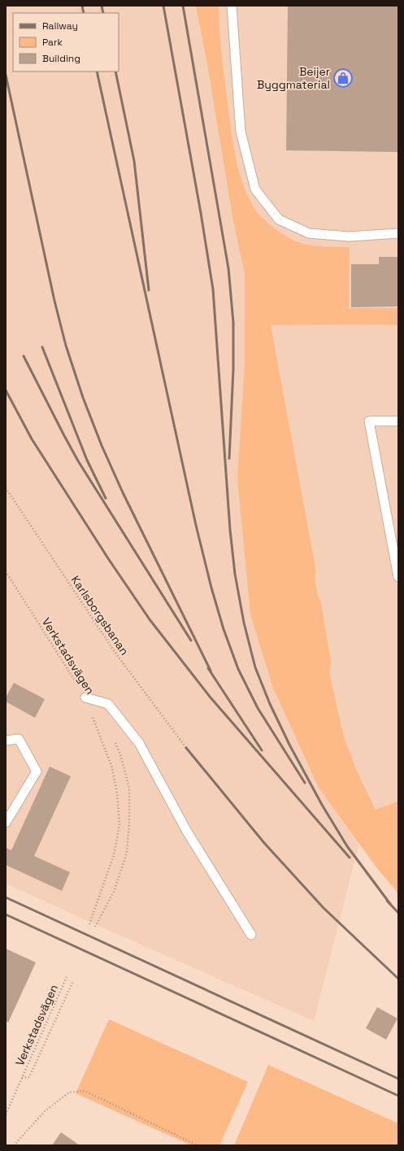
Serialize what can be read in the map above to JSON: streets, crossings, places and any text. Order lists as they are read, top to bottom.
{
  "streets": {
    "path": ["Karlsborgsbanan", "Verkstadsvägen"]
  },
  "places": {
    "shop": ["Beijer Byggmaterial"]
  },
  "legend": ["Railway", "Park", "Building"]
}
